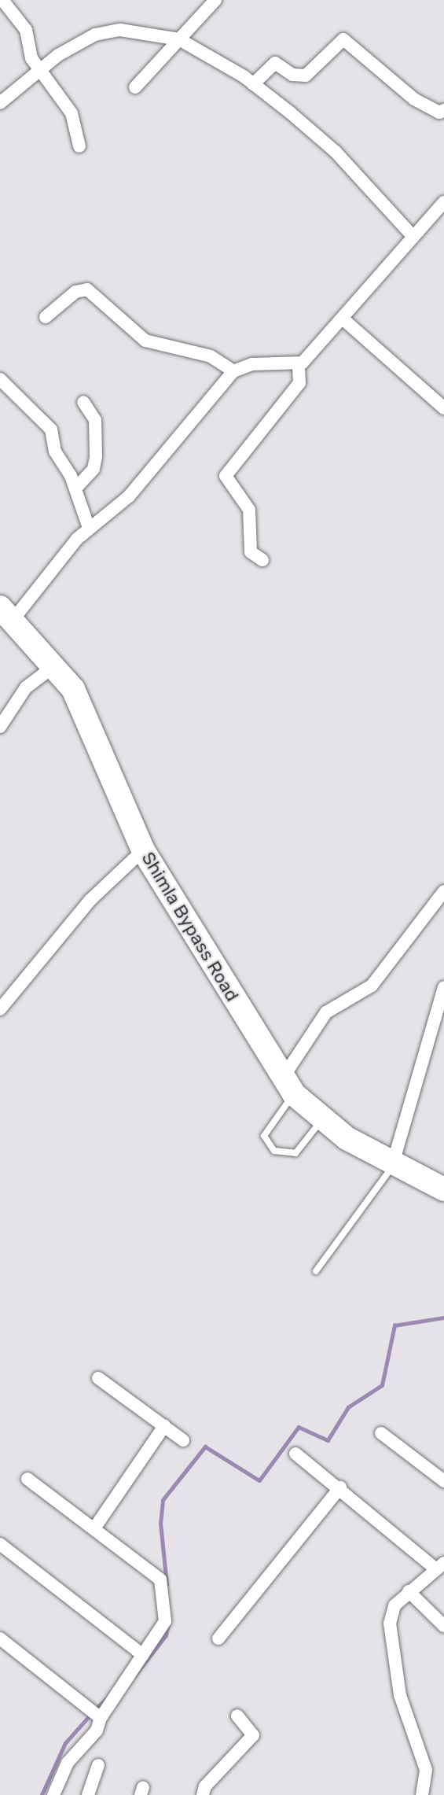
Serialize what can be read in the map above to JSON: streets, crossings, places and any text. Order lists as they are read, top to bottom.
{
  "streets": {
    "highway": ["Shimla Bypass Road"]
  }
}
